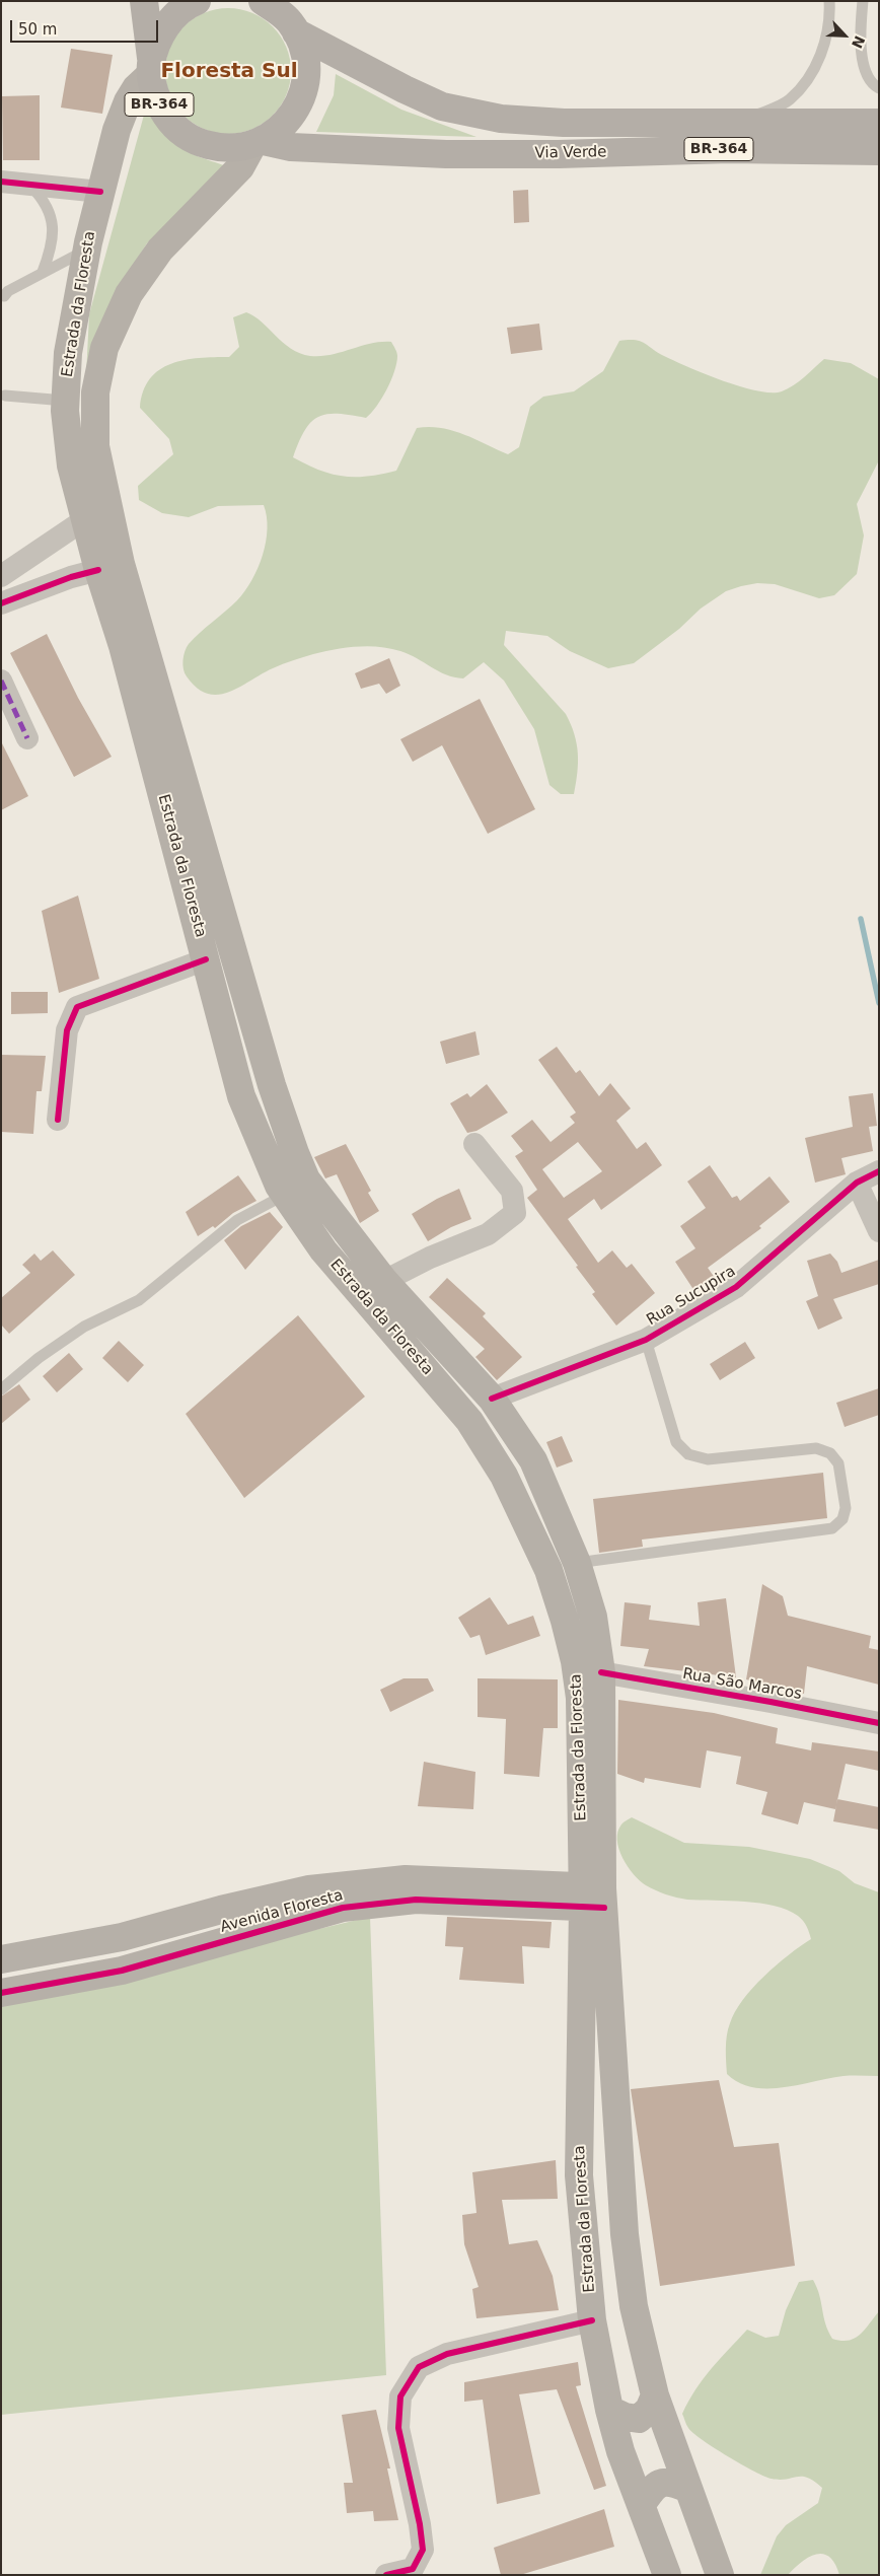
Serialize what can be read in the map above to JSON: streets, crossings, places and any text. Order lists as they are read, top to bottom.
{
  "streets": {
    "main road": [
      "BR-364",
      "Via Verde",
      "Estrada da Floresta",
      "Avenida Floresta"
    ],
    "street": ["Rua Sucupira", "Rua São Marcos"]
  },
  "crossings": [
    ["BR-364", "Via Verde"],
    ["BR-364", "Estrada da Floresta"],
    ["Via Verde", "Estrada da Floresta"],
    ["Estrada da Floresta", "Rua Sucupira"],
    ["Estrada da Floresta", "Rua São Marcos"],
    ["Estrada da Floresta", "Avenida Floresta"]
  ],
  "districts": ["Floresta Sul"],
  "scale_bar": "50 m",
  "north": "bottom right"
}
